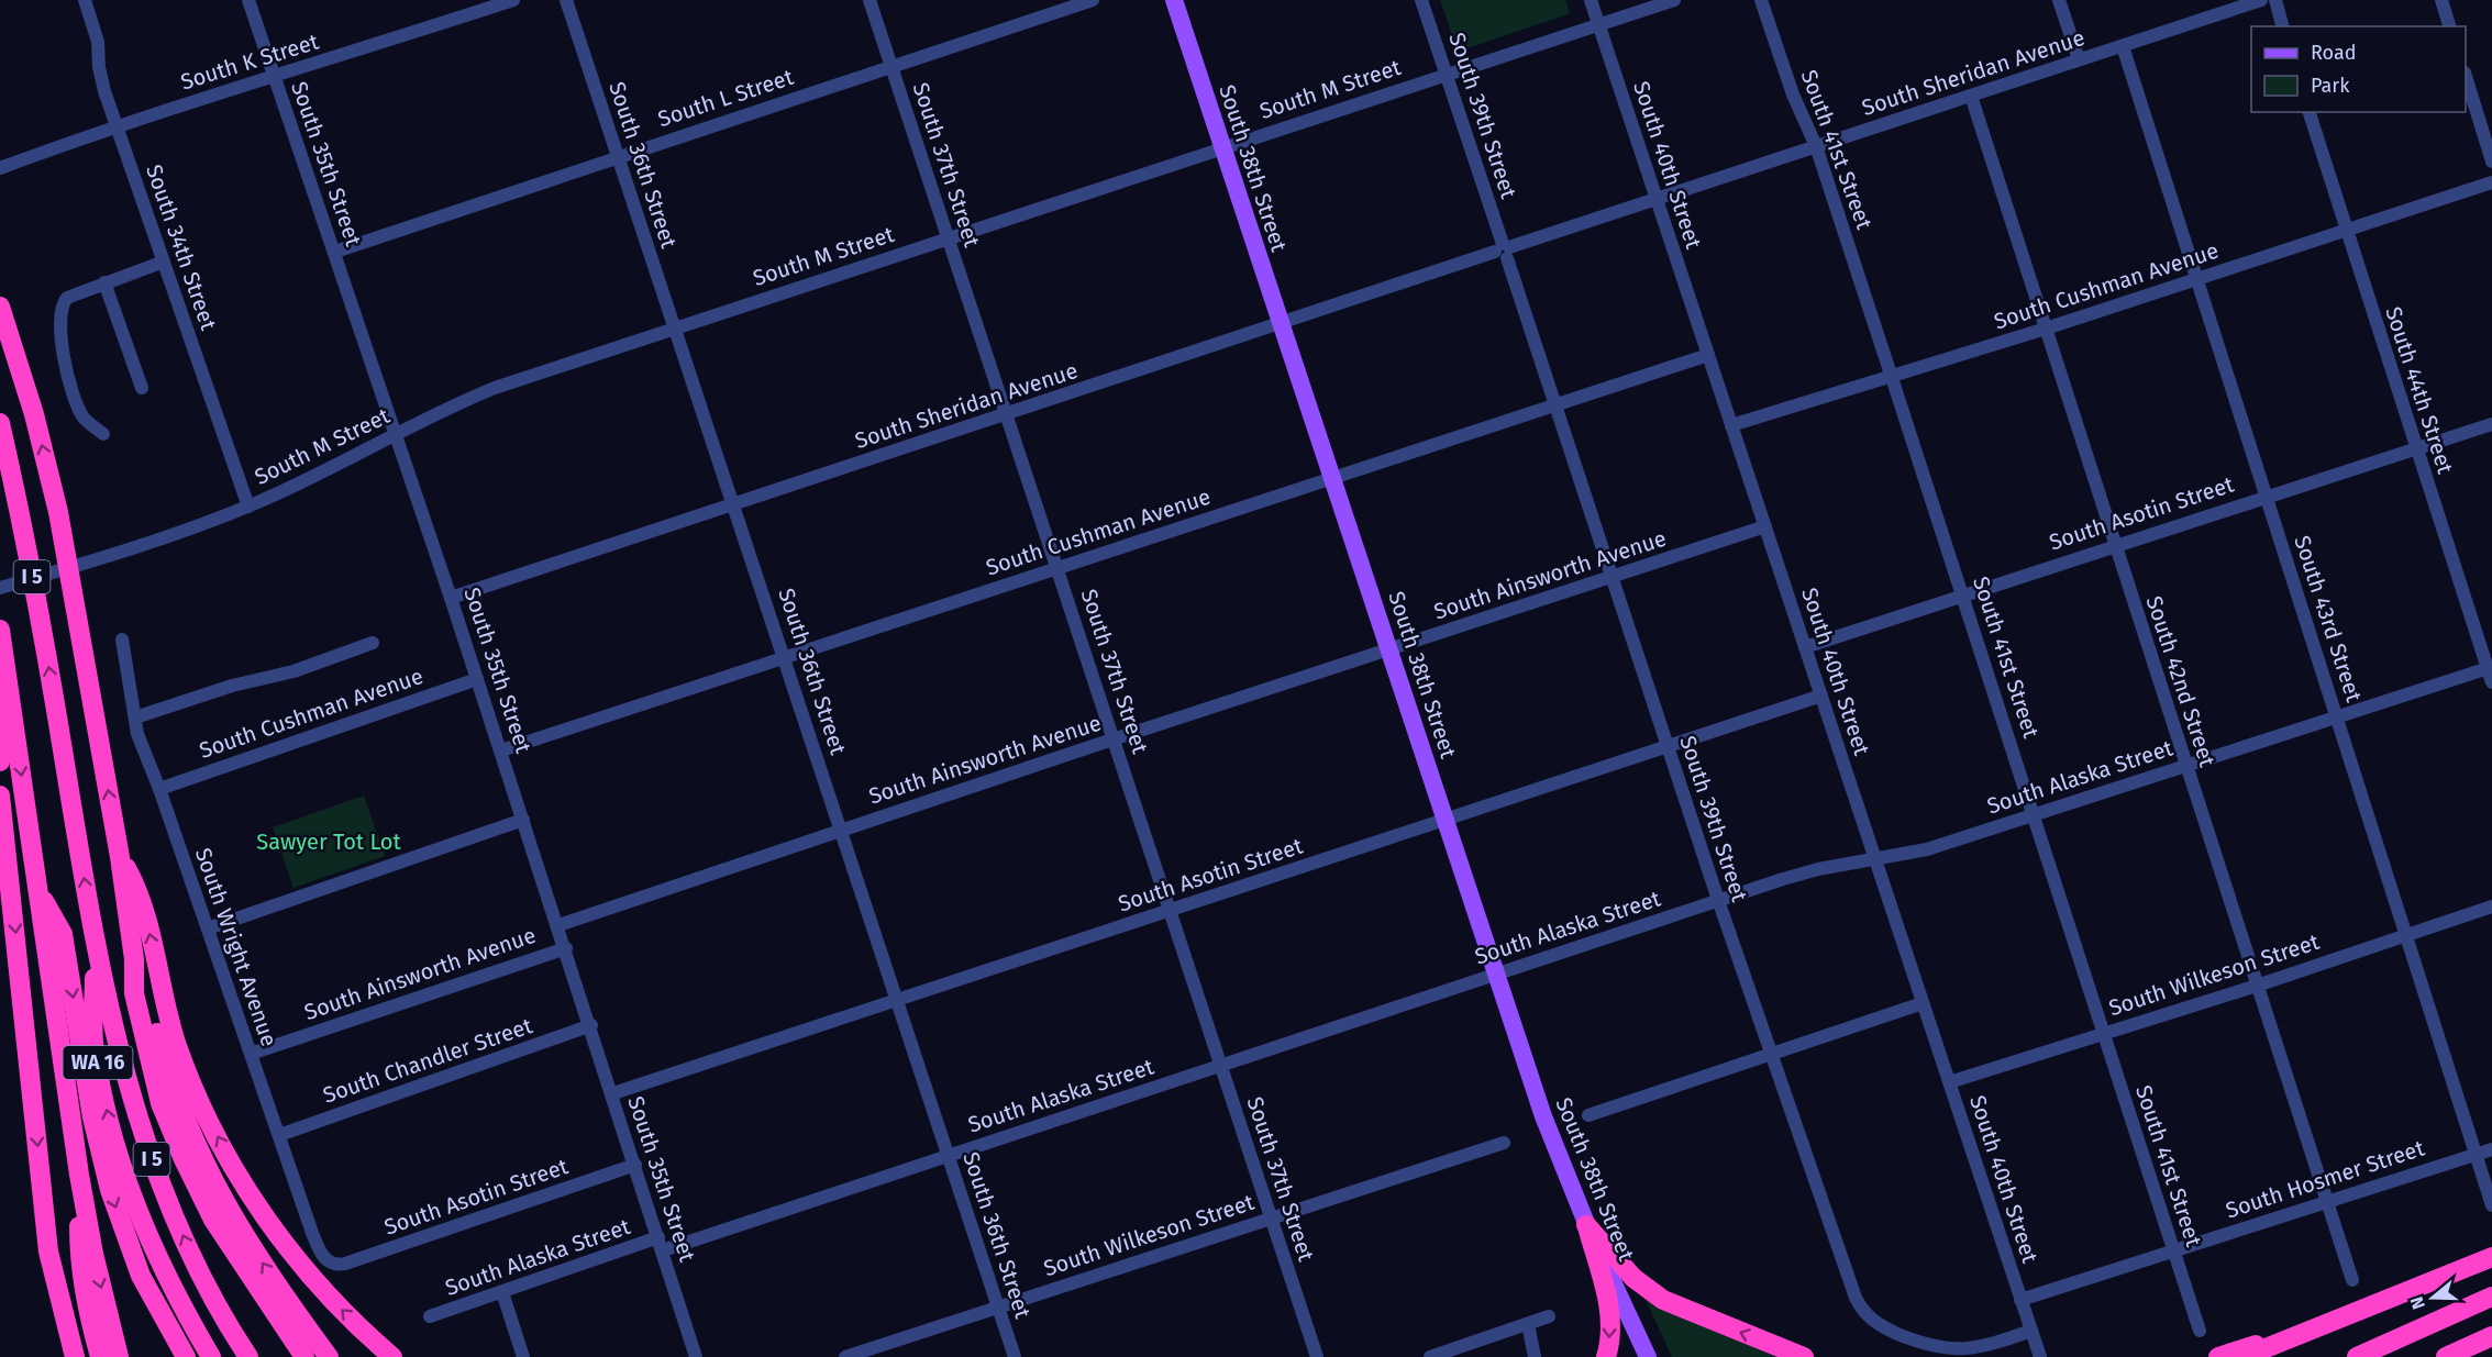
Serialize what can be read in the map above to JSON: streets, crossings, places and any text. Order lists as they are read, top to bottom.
{
  "streets": {
    "highway": ["I 5", "WA 16"],
    "main road": ["South 38th Street"],
    "street": [
      "South K Street",
      "South Sheridan Avenue",
      "South M Street",
      "South L Street",
      "South 39th Street",
      "South 41st Street",
      "South 35th Street",
      "South 36th Street",
      "South 37th Street",
      "South 40th Street",
      "South 34th Street",
      "South Cushman Avenue",
      "South 44th Street",
      "South Asotin Street",
      "South Ainsworth Avenue",
      "South 43rd Street",
      "South 42nd Street",
      "South Alaska Street",
      "South Wright Avenue",
      "South Wilkeson Street",
      "South Chandler Street",
      "South Hosmer Street"
    ]
  },
  "crossings": [
    ["South K Street", "South 35th Street"],
    ["South K Street", "South 34th Street"],
    ["South Sheridan Avenue", "South 39th Street"],
    ["South Sheridan Avenue", "South 41st Street"],
    ["South Sheridan Avenue", "South 35th Street"],
    ["South Sheridan Avenue", "South 36th Street"],
    ["South Sheridan Avenue", "South 37th Street"],
    ["South Sheridan Avenue", "South 40th Street"],
    ["South Sheridan Avenue", "South 38th Street"],
    ["South Sheridan Avenue", "South 43rd Street"],
    ["South Sheridan Avenue", "South 42nd Street"],
    ["South M Street", "South 39th Street"],
    ["South M Street", "South 35th Street"],
    ["South M Street", "South 36th Street"],
    ["South M Street", "South 37th Street"],
    ["South M Street", "South 40th Street"],
    ["South M Street", "South 38th Street"],
    ["South M Street", "South 34th Street"],
    ["South L Street", "South 35th Street"],
    ["South L Street", "South 36th Street"],
    ["South L Street", "South 37th Street"],
    ["South 39th Street", "South 40th Street"],
    ["South 39th Street", "South Cushman Avenue"],
    ["South 39th Street", "South Asotin Street"],
    ["South 39th Street", "South Ainsworth Avenue"],
    ["South 39th Street", "South Alaska Street"],
    ["South 41st Street", "South Cushman Avenue"],
    ["South 41st Street", "South Asotin Street"],
    ["South 41st Street", "South Alaska Street"],
    ["South 41st Street", "South Wilkeson Street"],
    ["South 41st Street", "South Hosmer Street"],
    ["South 35th Street", "South Cushman Avenue"],
    ["South 35th Street", "South Asotin Street"],
    ["South 35th Street", "South Ainsworth Avenue"],
    ["South 35th Street", "South Alaska Street"],
    ["South 35th Street", "South Chandler Street"],
    ["South 36th Street", "South Cushman Avenue"],
    ["South 36th Street", "South Asotin Street"],
    ["South 36th Street", "South Ainsworth Avenue"],
    ["South 36th Street", "South Alaska Street"],
    ["South 36th Street", "South Wilkeson Street"],
    ["South 37th Street", "South Cushman Avenue"],
    ["South 37th Street", "South Asotin Street"],
    ["South 37th Street", "South Ainsworth Avenue"],
    ["South 37th Street", "South Alaska Street"],
    ["South 37th Street", "South Wilkeson Street"],
    ["South 40th Street", "South Cushman Avenue"],
    ["South 40th Street", "South Asotin Street"],
    ["South 40th Street", "South Ainsworth Avenue"],
    ["South 40th Street", "South Alaska Street"],
    ["South 40th Street", "South Wilkeson Street"],
    ["South 40th Street", "South Hosmer Street"],
    ["South 38th Street", "South Cushman Avenue"],
    ["South 38th Street", "South Asotin Street"],
    ["South 38th Street", "South Ainsworth Avenue"],
    ["South 38th Street", "South Alaska Street"],
    ["South Cushman Avenue", "South 44th Street"],
    ["South Cushman Avenue", "South 43rd Street"],
    ["South Cushman Avenue", "South 42nd Street"],
    ["South Cushman Avenue", "South Wright Avenue"],
    ["South 44th Street", "South Asotin Street"],
    ["South 44th Street", "South Alaska Street"],
    ["South Asotin Street", "South 43rd Street"],
    ["South Asotin Street", "South 42nd Street"],
    ["South Asotin Street", "South Wright Avenue"],
    ["South Ainsworth Avenue", "South Wright Avenue"],
    ["I 5", "WA 16"],
    ["South 43rd Street", "South Alaska Street"],
    ["South 43rd Street", "South Wilkeson Street"],
    ["South 43rd Street", "South Hosmer Street"],
    ["South 42nd Street", "South Alaska Street"],
    ["South 42nd Street", "South Wilkeson Street"],
    ["South 42nd Street", "South Hosmer Street"],
    ["South Wright Avenue", "South Chandler Street"]
  ],
  "parks": ["Sawyer Tot Lot"],
  "legend": ["Road", "Park"],
  "north": "left"
}
